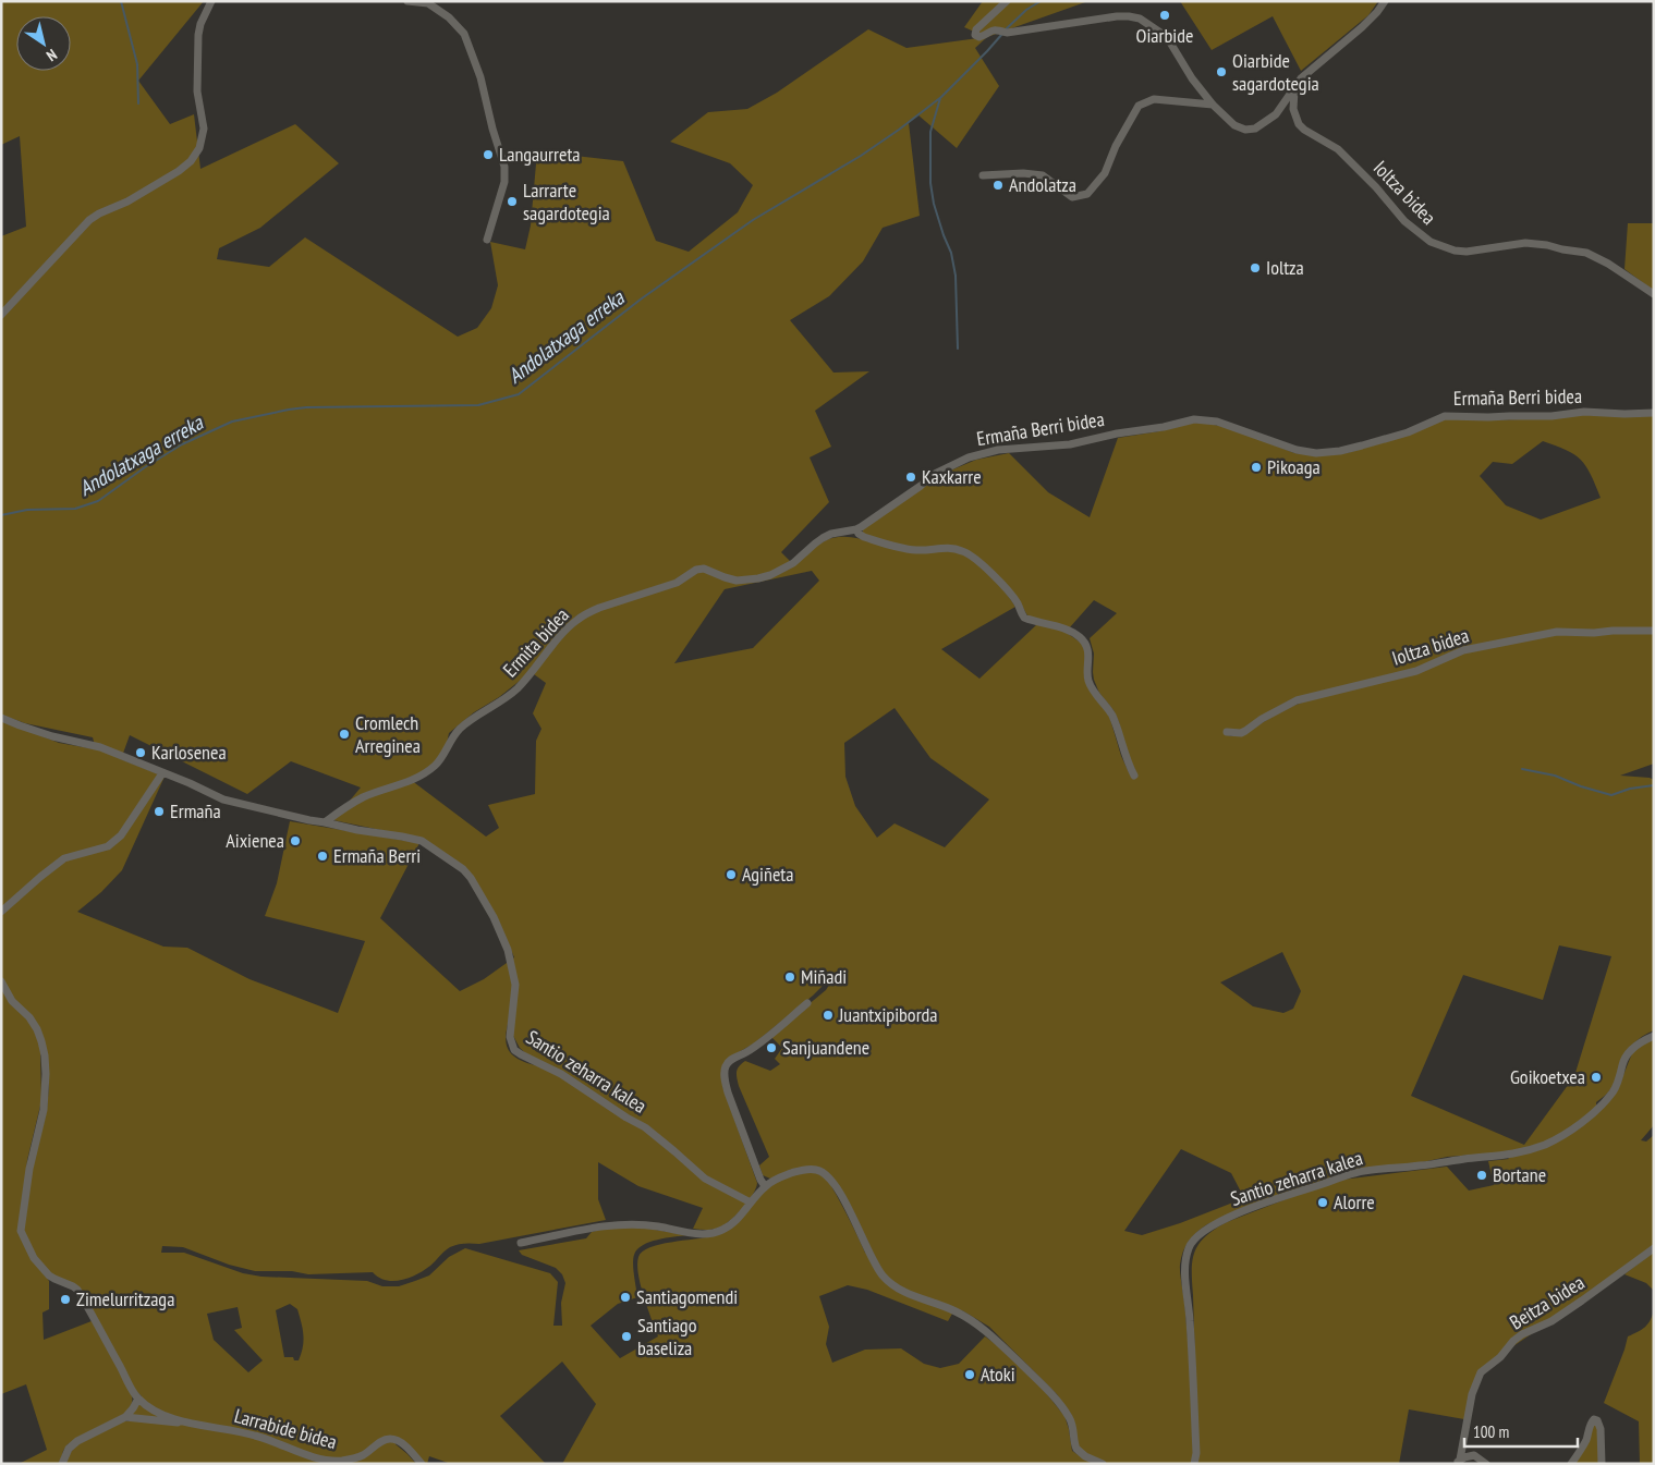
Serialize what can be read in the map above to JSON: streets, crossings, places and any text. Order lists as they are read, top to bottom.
{
  "streets": {
    "street": [
      "Ioltza bidea",
      "Ermaña Berri bidea",
      "Ermita bidea",
      "Santio zeharra kalea",
      "Beitza bidea",
      "Larrabide bidea"
    ]
  },
  "crossings": [
    ["Ermaña Berri bidea", "Ermita bidea"],
    ["Ermita bidea", "Santio zeharra kalea"]
  ],
  "water": ["Andolatxaga erreka"],
  "places": [
    "Oiarbide",
    "Oiarbide sagardotegia",
    "Langaurreta",
    "Andolatza",
    "Larrarte sagardotegia",
    "Ioltza",
    "Pikoaga",
    "Kaxkarre",
    "Cromlech Arreginea",
    "Karlosenea",
    "Ermaña",
    "Aixienea",
    "Ermaña Berri",
    "Agiñeta",
    "Miñadi",
    "Juantxipiborda",
    "Sanjuandene",
    "Goikoetxea",
    "Bortane",
    "Alorre",
    "Santiagomendi",
    "Zimelurritzaga",
    "Santiago baseliza",
    "Atoki"
  ],
  "scale_bar": "100 m",
  "north": "bottom right"
}
